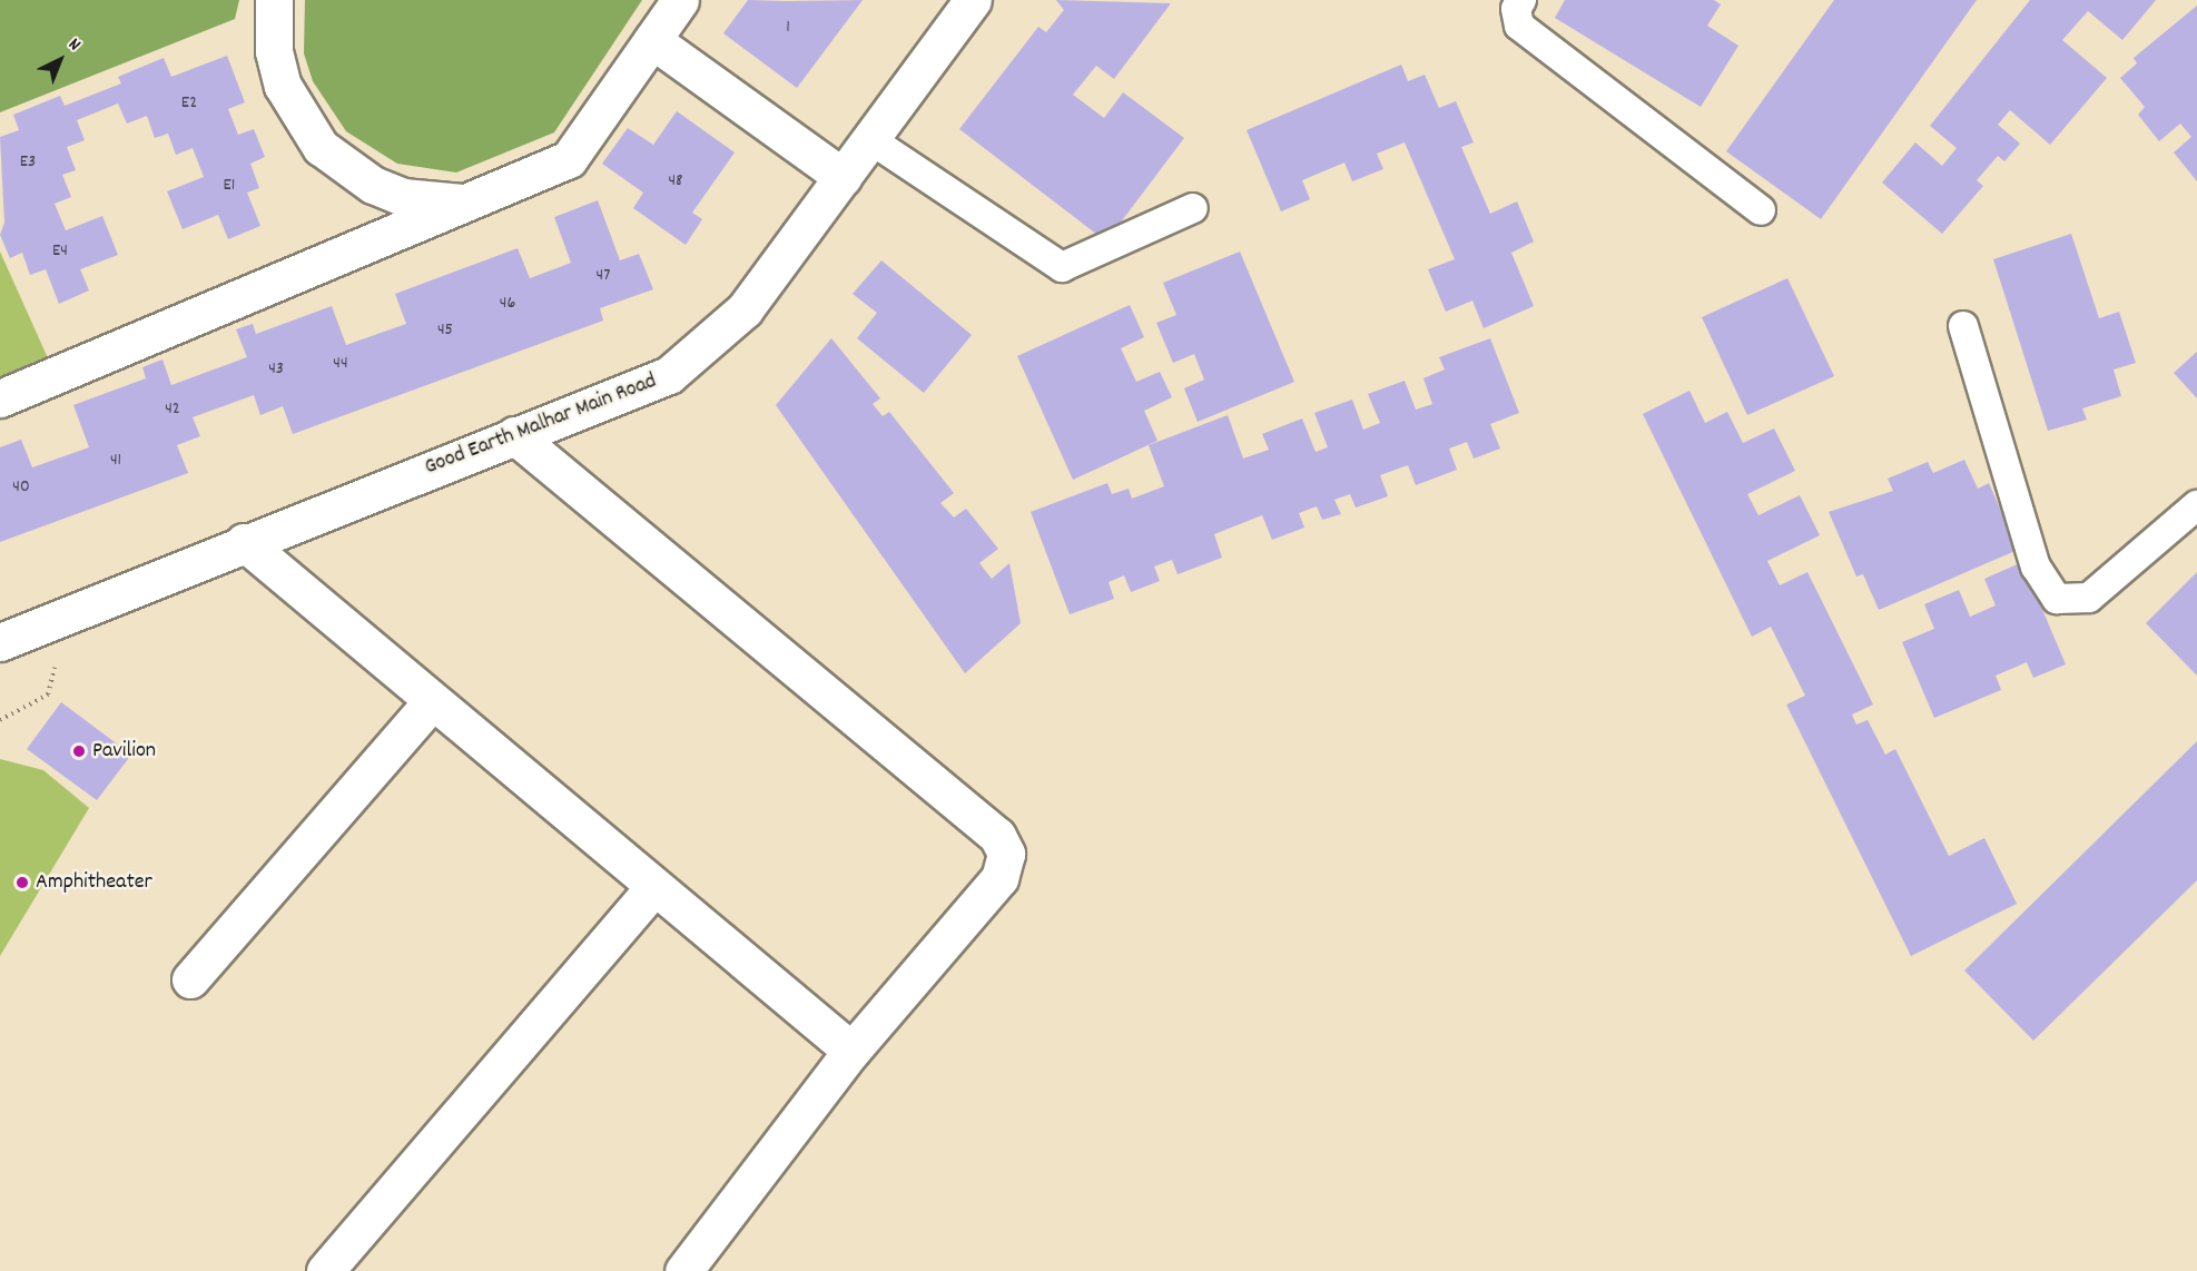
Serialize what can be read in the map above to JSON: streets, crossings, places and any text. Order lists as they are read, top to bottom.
{
  "streets": {
    "street": ["Good Earth Malhar Main Road"]
  },
  "places": ["Pavilion", "Amphitheater"],
  "house_numbers": [
    "1",
    "E2",
    "E3",
    "48",
    "E1",
    "E4",
    "47",
    "46",
    "45",
    "44",
    "43",
    "42",
    "41",
    "40"
  ],
  "north": "top right"
}
